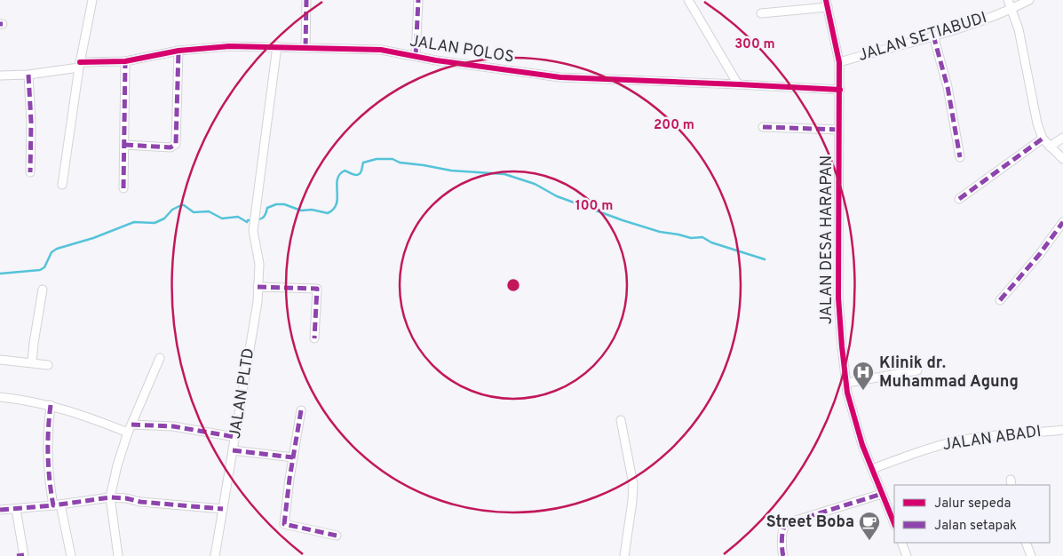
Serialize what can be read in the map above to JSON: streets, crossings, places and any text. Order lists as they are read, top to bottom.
{
  "streets": {
    "street": [
      "JALAN SETIABUDI",
      "JALAN POLOS",
      "JALAN DESA HARAPAN",
      "JALAN PLTD",
      "JALAN ABADI"
    ]
  },
  "crossings": [
    ["JALAN SETIABUDI", "JALAN DESA HARAPAN"],
    ["JALAN POLOS", "JALAN DESA HARAPAN"],
    ["JALAN POLOS", "JALAN PLTD"],
    ["JALAN DESA HARAPAN", "JALAN ABADI"]
  ],
  "places": {
    "hospital": ["Klinik dr. Muhammad Agung"],
    "cafe": ["Street Boba"]
  },
  "legend": ["Jalur sepeda", "Jalan setapak"],
  "rings": ["300 m", "200 m", "100 m"]
}
